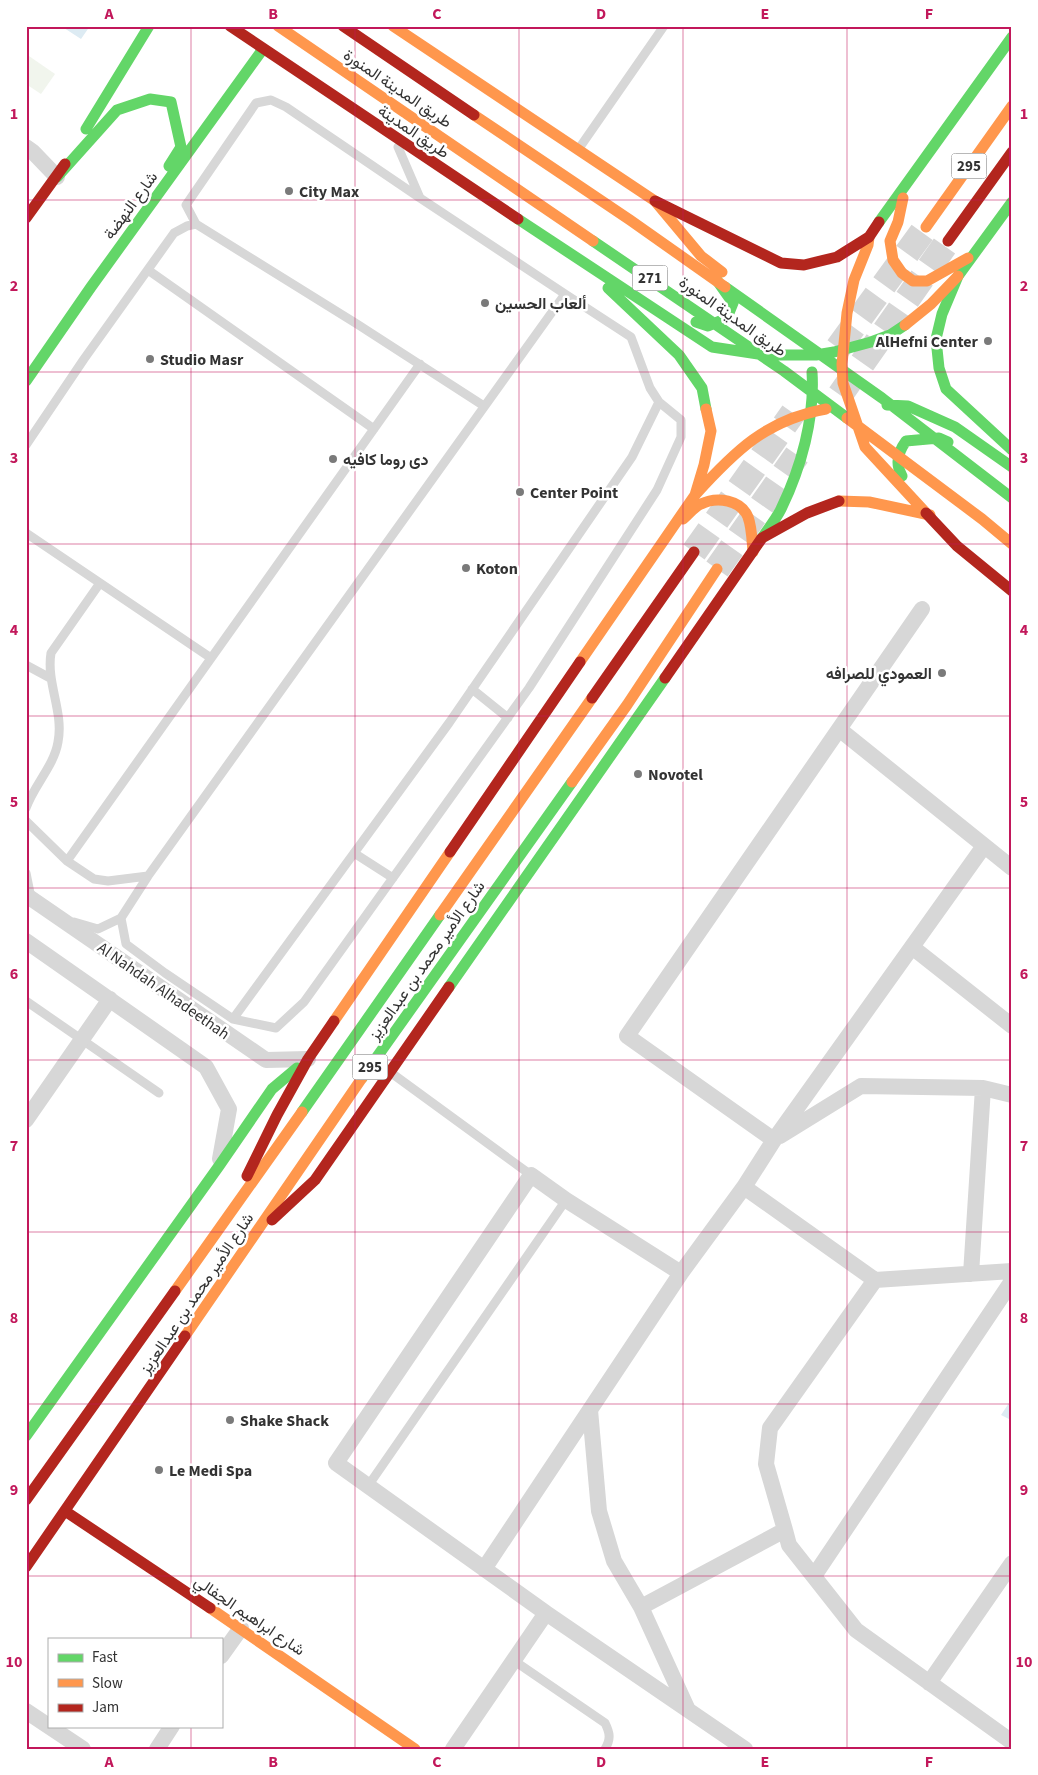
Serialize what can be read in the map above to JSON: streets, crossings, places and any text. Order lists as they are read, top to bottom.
{
  "streets": {
    "main road": [
      "طريق المدينة المنورة",
      "طريق المدينة",
      "295",
      "شارع النهضة",
      "271",
      "شارع الأمير محمد بن عبدالعزيز",
      "شارع ابراهيم الجفالي"
    ],
    "street": ["Al Nahdah Alhadeethah"]
  },
  "crossings": [
    ["طريق المدينة", "شارع النهضة"],
    ["شارع الأمير محمد بن عبدالعزيز", "شارع ابراهيم الجفالي"]
  ],
  "places": [
    "City Max",
    "ألعاب الحسين",
    "AlHefni Center",
    "Studio Masr",
    "دى روما كافيه",
    "Center Point",
    "Koton",
    "العمودي للصرافه",
    "Novotel",
    "Shake Shack",
    "Le Medi Spa"
  ],
  "legend": ["Fast", "Slow", "Jam"],
  "grid": {
    "columns": [
      "A",
      "B",
      "C",
      "D",
      "E",
      "F"
    ],
    "rows": [
      "1",
      "2",
      "3",
      "4",
      "5",
      "6",
      "7",
      "8",
      "9",
      "10"
    ]
  }
}
